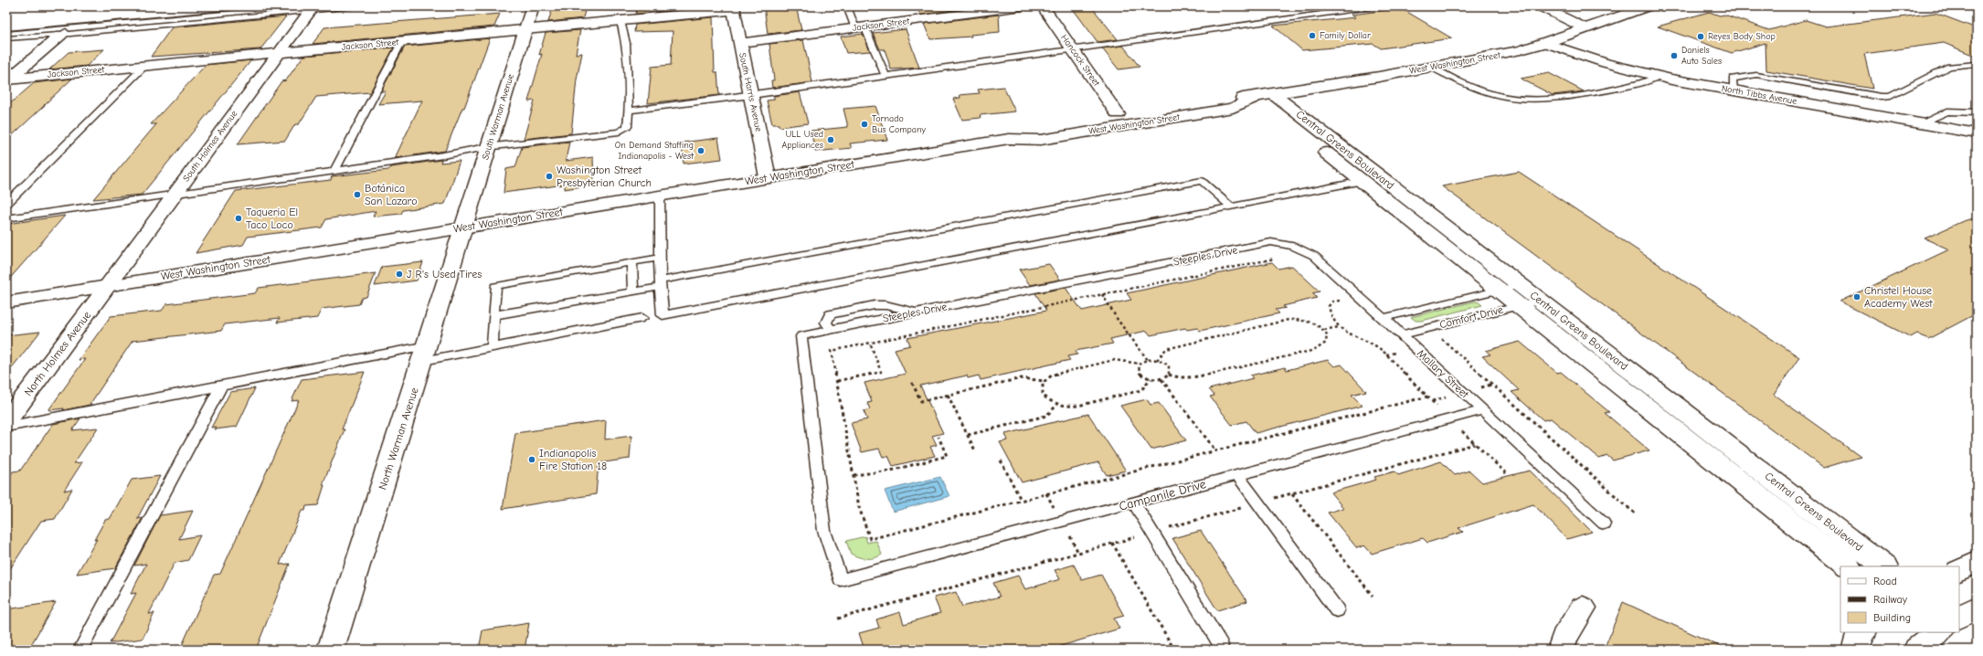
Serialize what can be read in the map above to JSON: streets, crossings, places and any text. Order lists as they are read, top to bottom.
{
  "streets": {
    "street": [
      "Jackson Street",
      "Hancock Street",
      "West Washington Street",
      "South Harris Avenue",
      "North Tibbs Avenue",
      "South Warman Avenue",
      "South Holmes Avenue",
      "Central Greens Boulevard",
      "North Holmes Avenue",
      "North Warman Avenue"
    ],
    "lane": [
      "Steeples Drive",
      "Comfort Drive",
      "Mallary Street",
      "Campanile Drive"
    ]
  },
  "crossings": [
    ["Jackson Street", "South Harris Avenue"],
    ["Jackson Street", "South Warman Avenue"],
    ["Jackson Street", "South Holmes Avenue"],
    ["Hancock Street", "West Washington Street"],
    ["West Washington Street", "South Harris Avenue"],
    ["West Washington Street", "North Tibbs Avenue"],
    ["West Washington Street", "South Warman Avenue"],
    ["West Washington Street", "South Holmes Avenue"],
    ["West Washington Street", "Central Greens Boulevard"],
    ["West Washington Street", "North Holmes Avenue"],
    ["West Washington Street", "North Warman Avenue"],
    ["South Warman Avenue", "North Warman Avenue"],
    ["South Holmes Avenue", "North Holmes Avenue"],
    ["Central Greens Boulevard", "Comfort Drive"],
    ["Steeples Drive", "Mallary Street"],
    ["Steeples Drive", "Campanile Drive"],
    ["Comfort Drive", "Mallary Street"],
    ["Mallary Street", "Campanile Drive"]
  ],
  "places": [
    "Family Dollar",
    "Reyes Body Shop",
    "Daniels Auto Sales",
    "Tornado Bus Company",
    "ULL Used Appliances",
    "On Demand Staffing Indianapolis - West",
    "Washington Street Presbyterian Church",
    "Botánica San Lazaro",
    "Taqueria El Taco Loco",
    "J R's Used Tires",
    "Christel House Academy West",
    "Indianapolis Fire Station 18"
  ],
  "legend": ["Road", "Railway", "Building"]
}
